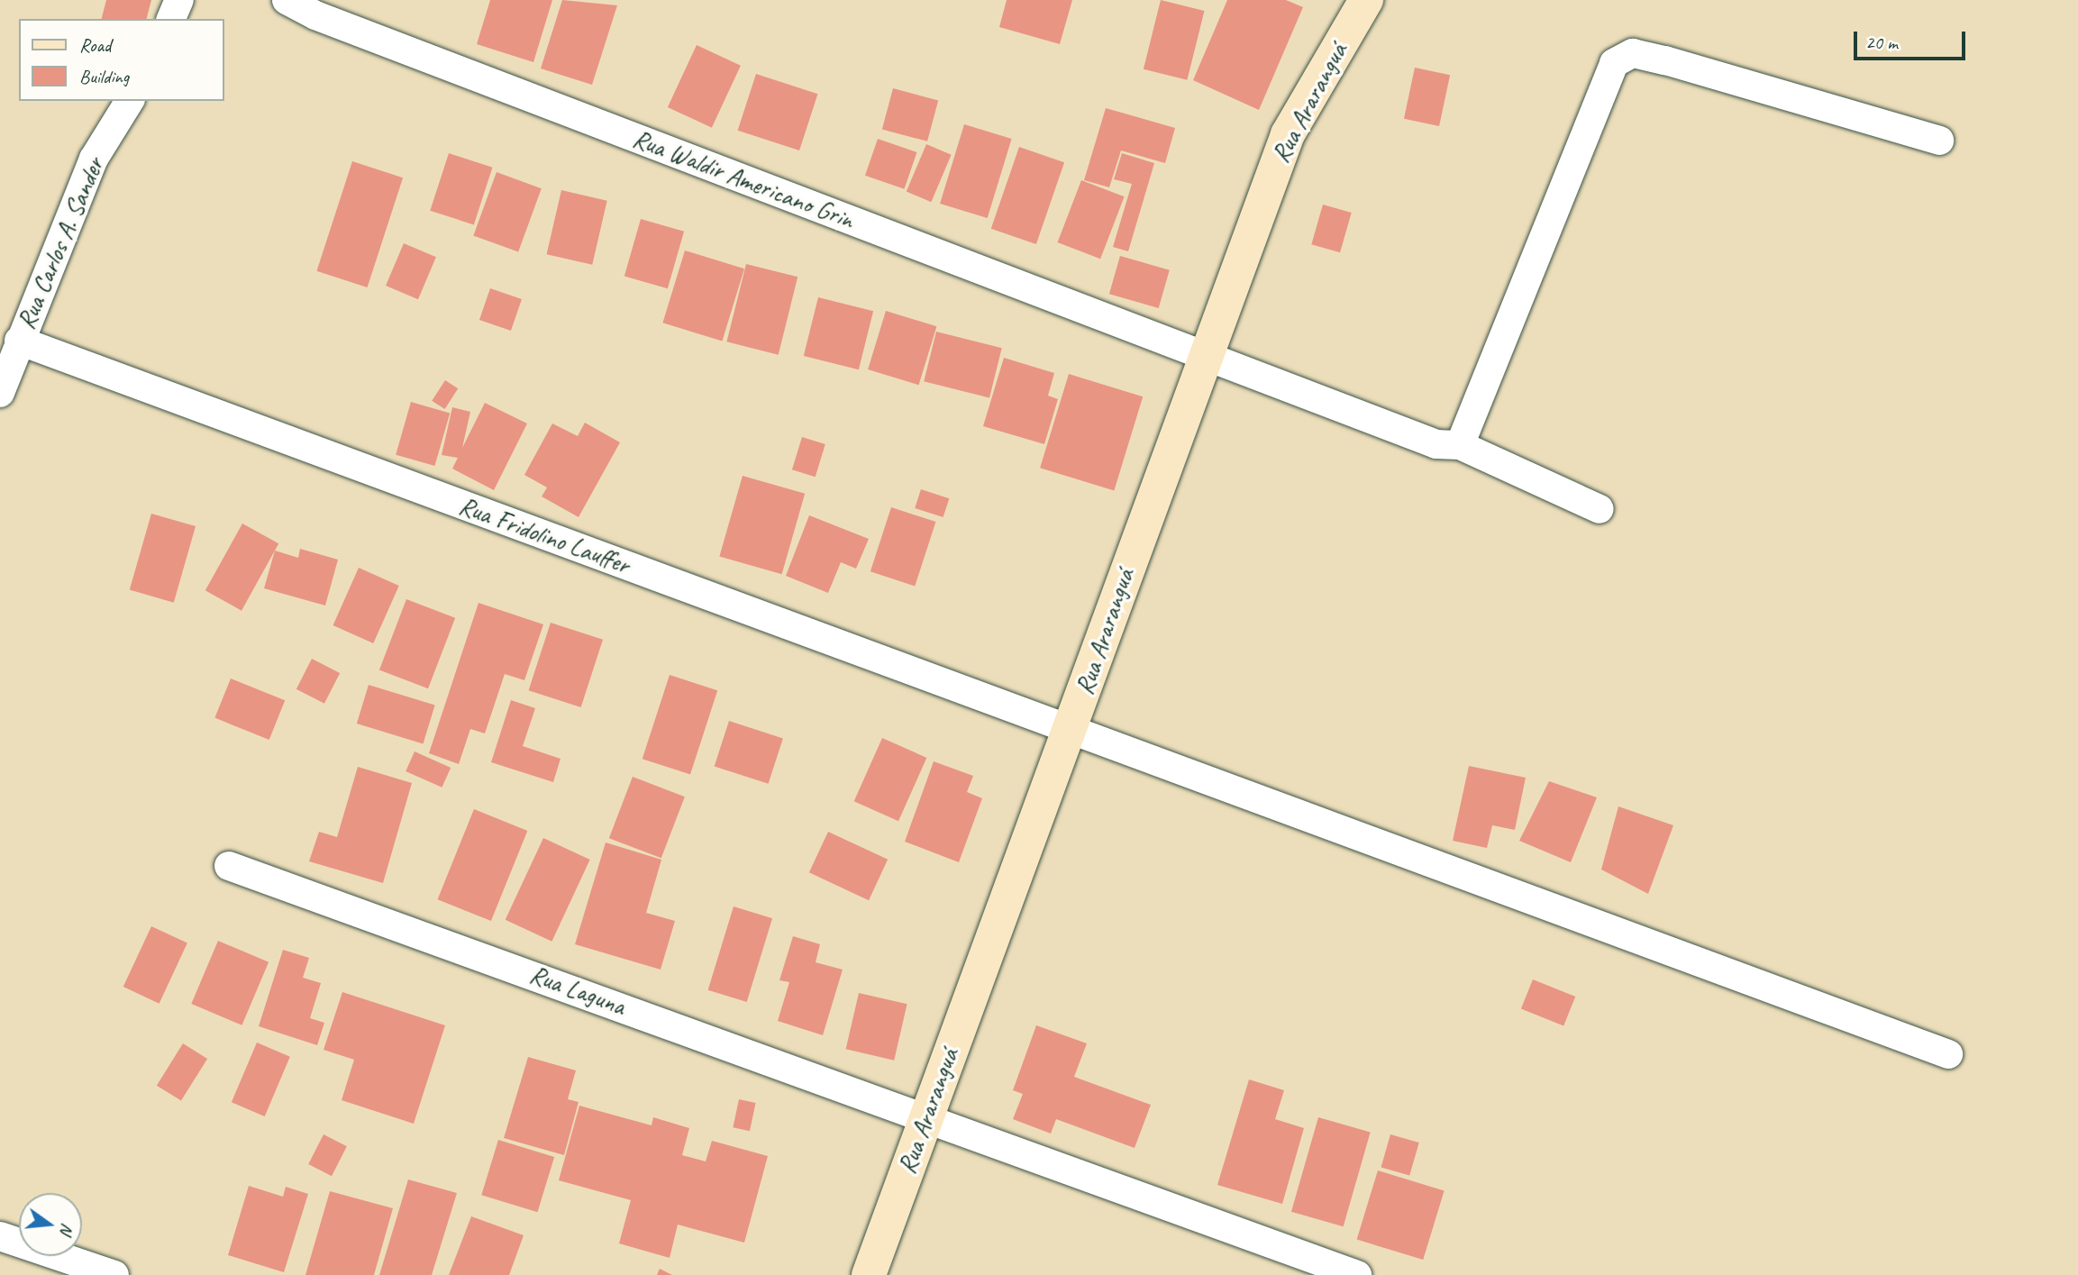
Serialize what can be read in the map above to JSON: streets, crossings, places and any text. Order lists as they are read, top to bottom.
{
  "streets": {
    "street": [
      "Rua Araranguá",
      "Rua Waldir Americano Grin",
      "Rua Carlos A. Sander",
      "Rua Fridolino Lauffer",
      "Rua Laguna"
    ]
  },
  "crossings": [
    ["Rua Araranguá", "Rua Waldir Americano Grin"],
    ["Rua Araranguá", "Rua Fridolino Lauffer"],
    ["Rua Araranguá", "Rua Laguna"],
    ["Rua Carlos A. Sander", "Rua Fridolino Lauffer"]
  ],
  "legend": ["Road", "Building"],
  "scale_bar": "20 m",
  "north": "right"
}
